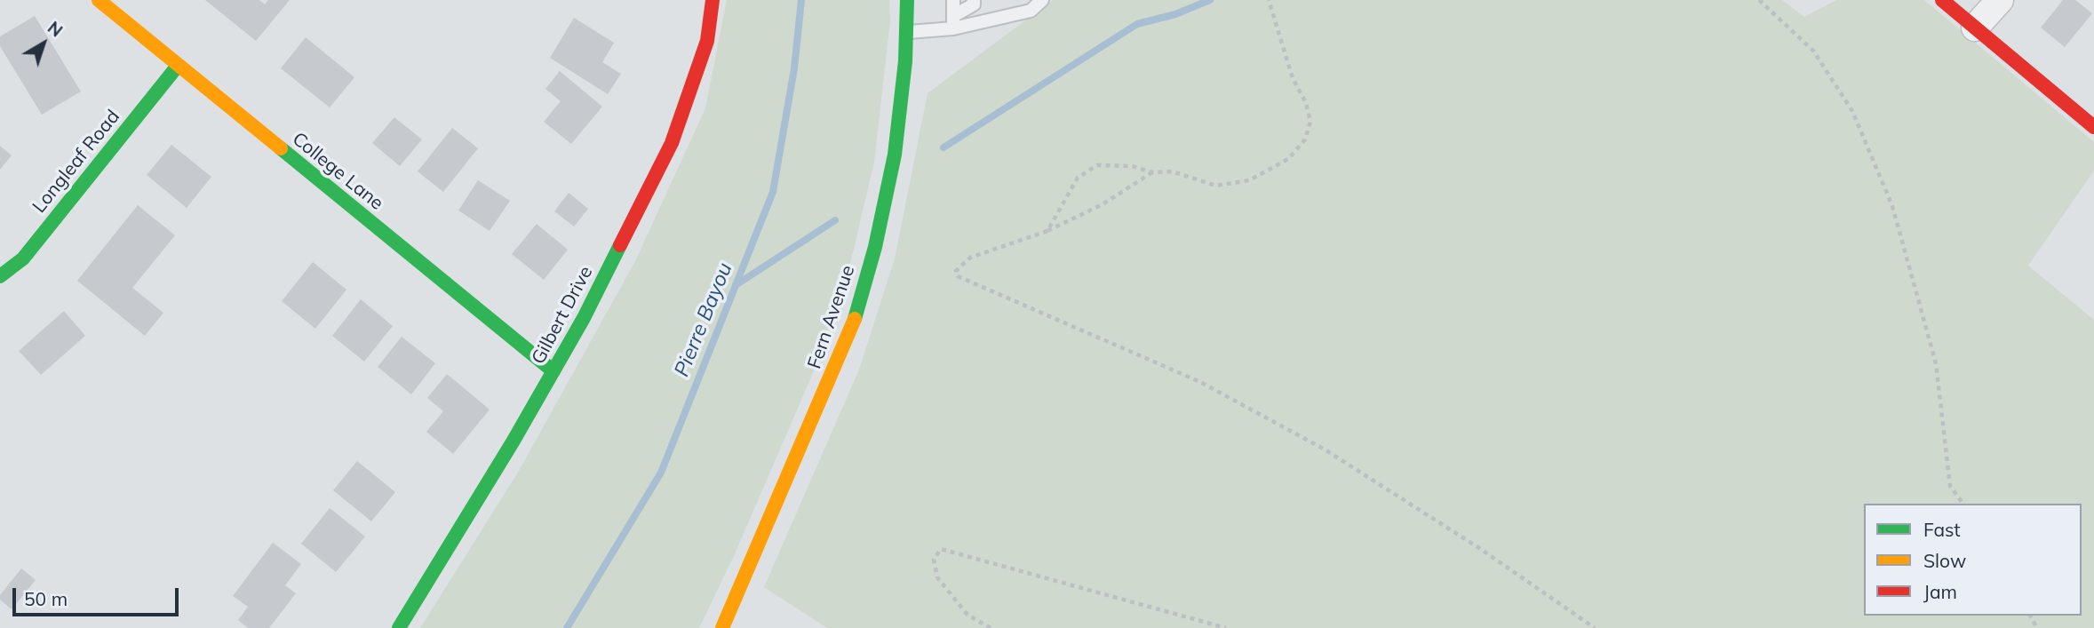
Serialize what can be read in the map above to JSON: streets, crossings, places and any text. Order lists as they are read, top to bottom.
{
  "streets": {
    "street": [
      "Longleaf Road",
      "College Lane",
      "Gilbert Drive",
      "Fern Avenue"
    ]
  },
  "crossings": [
    ["Longleaf Road", "College Lane"],
    ["College Lane", "Gilbert Drive"]
  ],
  "water": ["Pierre Bayou"],
  "legend": ["Fast", "Slow", "Jam"],
  "scale_bar": "50 m",
  "north": "top right"
}
